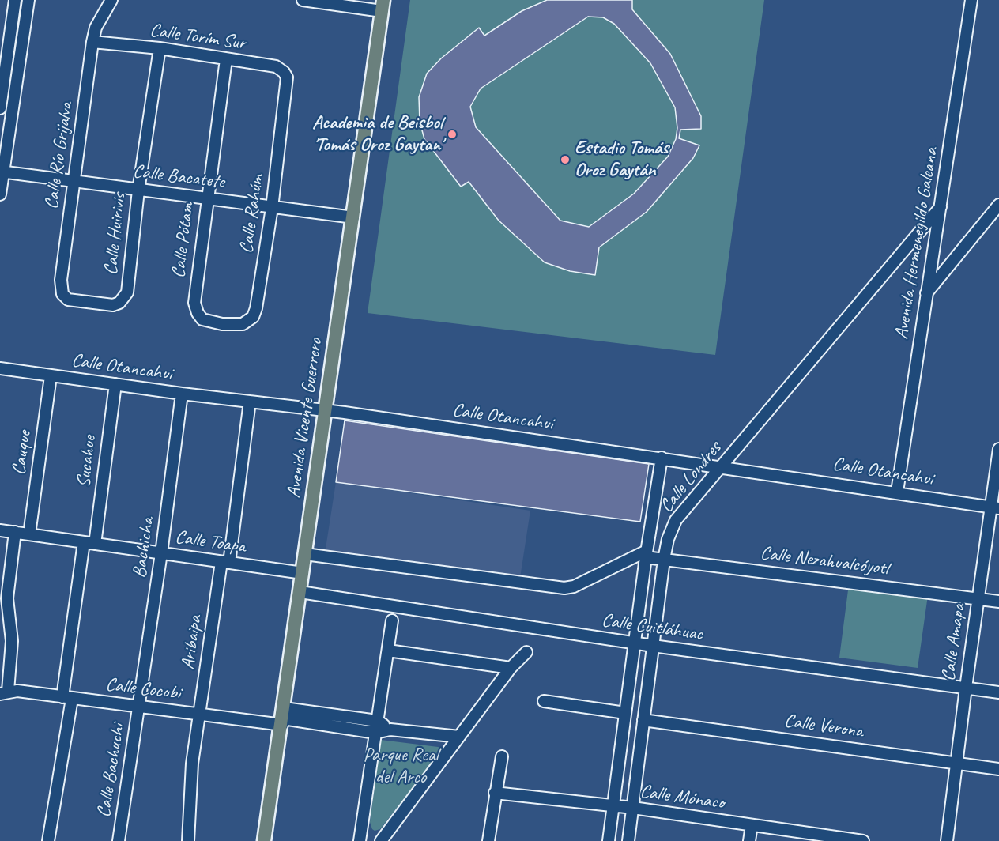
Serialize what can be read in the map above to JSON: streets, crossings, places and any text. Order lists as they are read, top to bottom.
{
  "streets": {
    "main road": ["Avenida Vicente Guerrero"],
    "street": [
      "Calle Torím Sur",
      "Calle Río Grijalva",
      "Calle Bacatete",
      "Calle Rahúm",
      "Calle Huirivis",
      "Calle Pótam",
      "Avenida Hermenegildo Galeana",
      "Calle Otancahui",
      "Cauque",
      "Sucahue",
      "Calle Londres",
      "Calle Toapa",
      "Bachicha",
      "Calle Nezahualcóyotl",
      "Calle Cuitláhuac",
      "Aribaipa",
      "Calle Amapa",
      "Calle Cocobi",
      "Calle Verona",
      "Calle Bachuchi",
      "Calle Mónaco"
    ]
  },
  "crossings": [
    ["Calle Torím Sur", "Calle Río Grijalva"],
    ["Calle Torím Sur", "Calle Rahúm"],
    ["Calle Torím Sur", "Calle Huirivis"],
    ["Calle Torím Sur", "Calle Pótam"],
    ["Calle Río Grijalva", "Calle Bacatete"],
    ["Calle Río Grijalva", "Calle Huirivis"],
    ["Calle Bacatete", "Calle Rahúm"],
    ["Calle Bacatete", "Calle Huirivis"],
    ["Calle Bacatete", "Calle Pótam"],
    ["Calle Bacatete", "Avenida Vicente Guerrero"],
    ["Calle Rahúm", "Calle Pótam"],
    ["Avenida Hermenegildo Galeana", "Calle Otancahui"],
    ["Avenida Hermenegildo Galeana", "Calle Londres"],
    ["Calle Otancahui", "Avenida Vicente Guerrero"],
    ["Calle Otancahui", "Cauque"],
    ["Calle Otancahui", "Sucahue"],
    ["Calle Otancahui", "Calle Londres"],
    ["Calle Otancahui", "Bachicha"],
    ["Calle Otancahui", "Aribaipa"],
    ["Calle Otancahui", "Calle Amapa"],
    ["Avenida Vicente Guerrero", "Calle Toapa"],
    ["Avenida Vicente Guerrero", "Calle Cuitláhuac"],
    ["Avenida Vicente Guerrero", "Calle Cocobi"],
    ["Cauque", "Calle Toapa"],
    ["Sucahue", "Calle Toapa"],
    ["Sucahue", "Calle Cocobi"],
    ["Calle Londres", "Calle Nezahualcóyotl"],
    ["Calle Londres", "Calle Cuitláhuac"],
    ["Calle Londres", "Calle Verona"],
    ["Calle Londres", "Calle Mónaco"],
    ["Calle Toapa", "Bachicha"],
    ["Calle Toapa", "Aribaipa"],
    ["Bachicha", "Calle Cocobi"],
    ["Bachicha", "Calle Bachuchi"],
    ["Calle Nezahualcóyotl", "Calle Amapa"],
    ["Calle Cuitláhuac", "Calle Amapa"],
    ["Aribaipa", "Calle Cocobi"],
    ["Calle Amapa", "Calle Verona"],
    ["Calle Cocobi", "Calle Bachuchi"]
  ],
  "parks": ["Parque Real del Arco"],
  "places": ["Academia de Beisbol 'Tomás Oroz Gaytan'", "Estadio Tomás Oroz Gaytán"]
}
